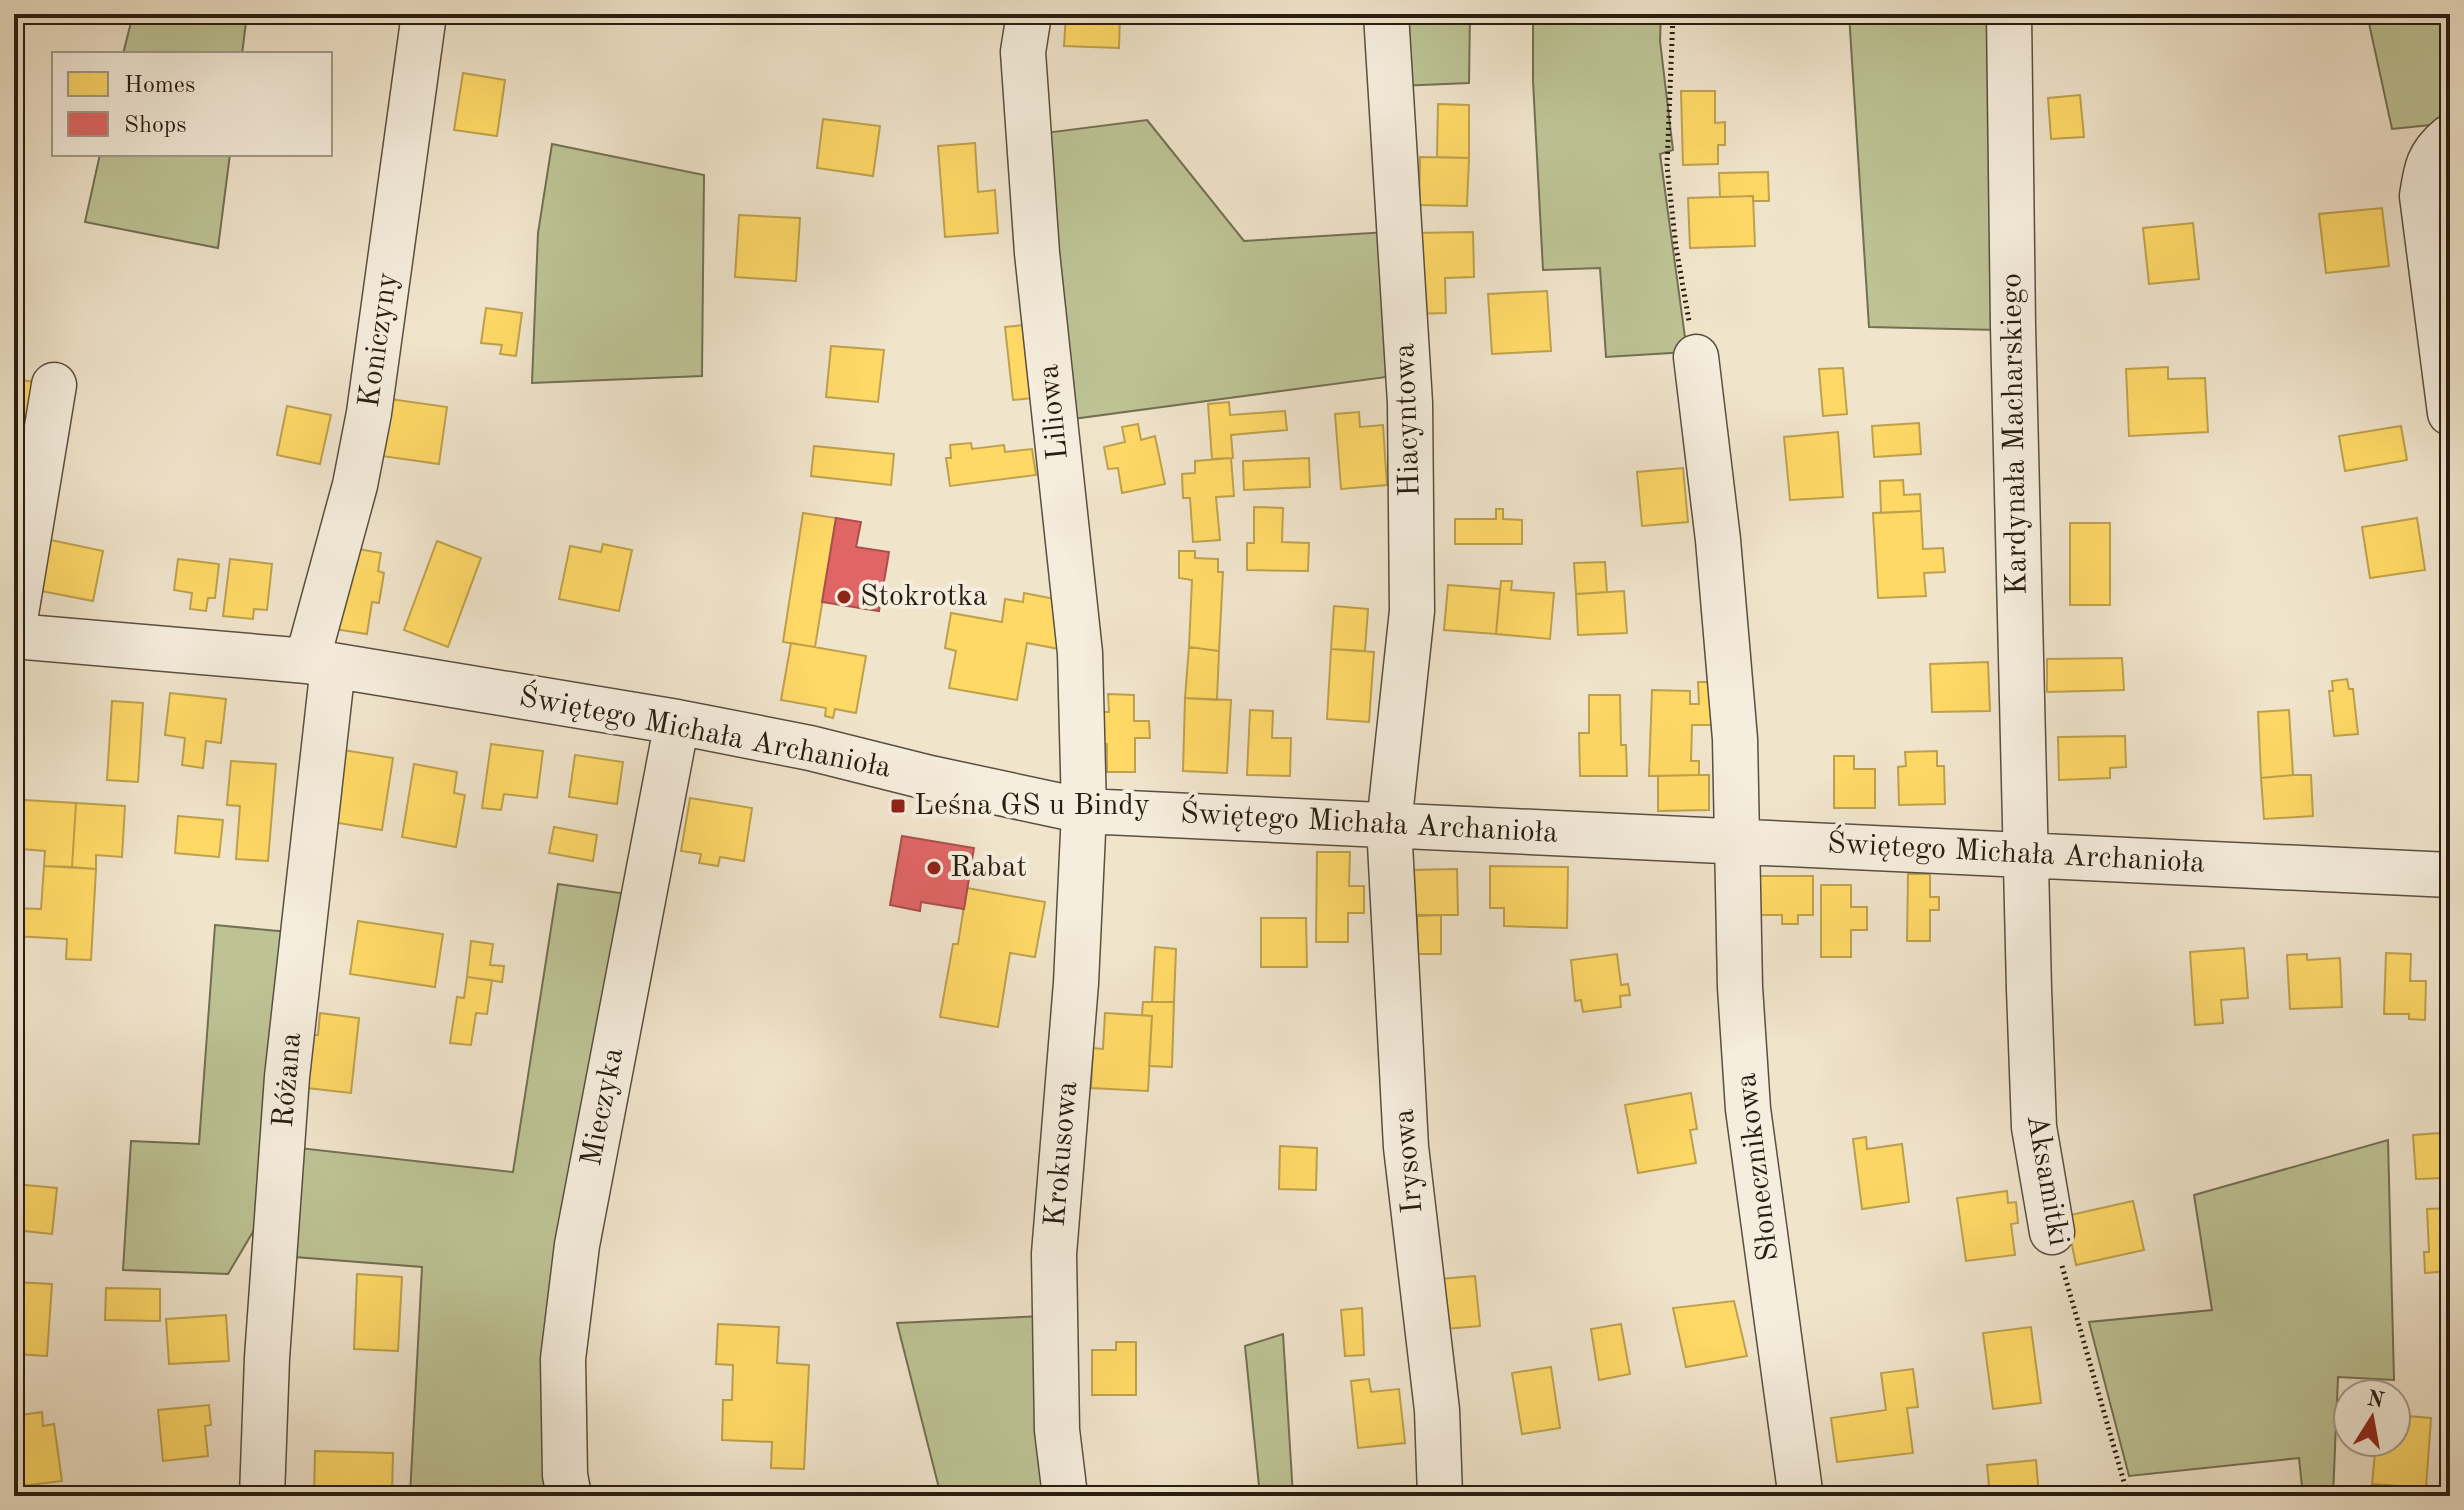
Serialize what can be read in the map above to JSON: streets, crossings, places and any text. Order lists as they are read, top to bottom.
{
  "streets": {
    "street": [
      "Koniczyny",
      "Liliowa",
      "Hiacyntowa",
      "Kardynała Macharskiego",
      "Świętego Michała Archanioła",
      "Różana",
      "Mieczyka",
      "Krokusowa",
      "Irysowa",
      "Słonecznikowa",
      "Aksamitki"
    ]
  },
  "crossings": [
    ["Koniczyny", "Świętego Michała Archanioła"],
    ["Koniczyny", "Różana"],
    ["Liliowa", "Świętego Michała Archanioła"],
    ["Liliowa", "Krokusowa"],
    ["Hiacyntowa", "Świętego Michała Archanioła"],
    ["Hiacyntowa", "Irysowa"],
    ["Kardynała Macharskiego", "Świętego Michała Archanioła"],
    ["Kardynała Macharskiego", "Aksamitki"],
    ["Świętego Michała Archanioła", "Różana"],
    ["Świętego Michała Archanioła", "Mieczyka"],
    ["Świętego Michała Archanioła", "Krokusowa"],
    ["Świętego Michała Archanioła", "Irysowa"],
    ["Świętego Michała Archanioła", "Słonecznikowa"],
    ["Świętego Michała Archanioła", "Aksamitki"]
  ],
  "places": {
    "other": ["Stokrotka", "Rabat"],
    "transit": ["Leśna GS u Bindy"]
  },
  "legend": ["Homes", "Shops"],
  "north": "top"
}
